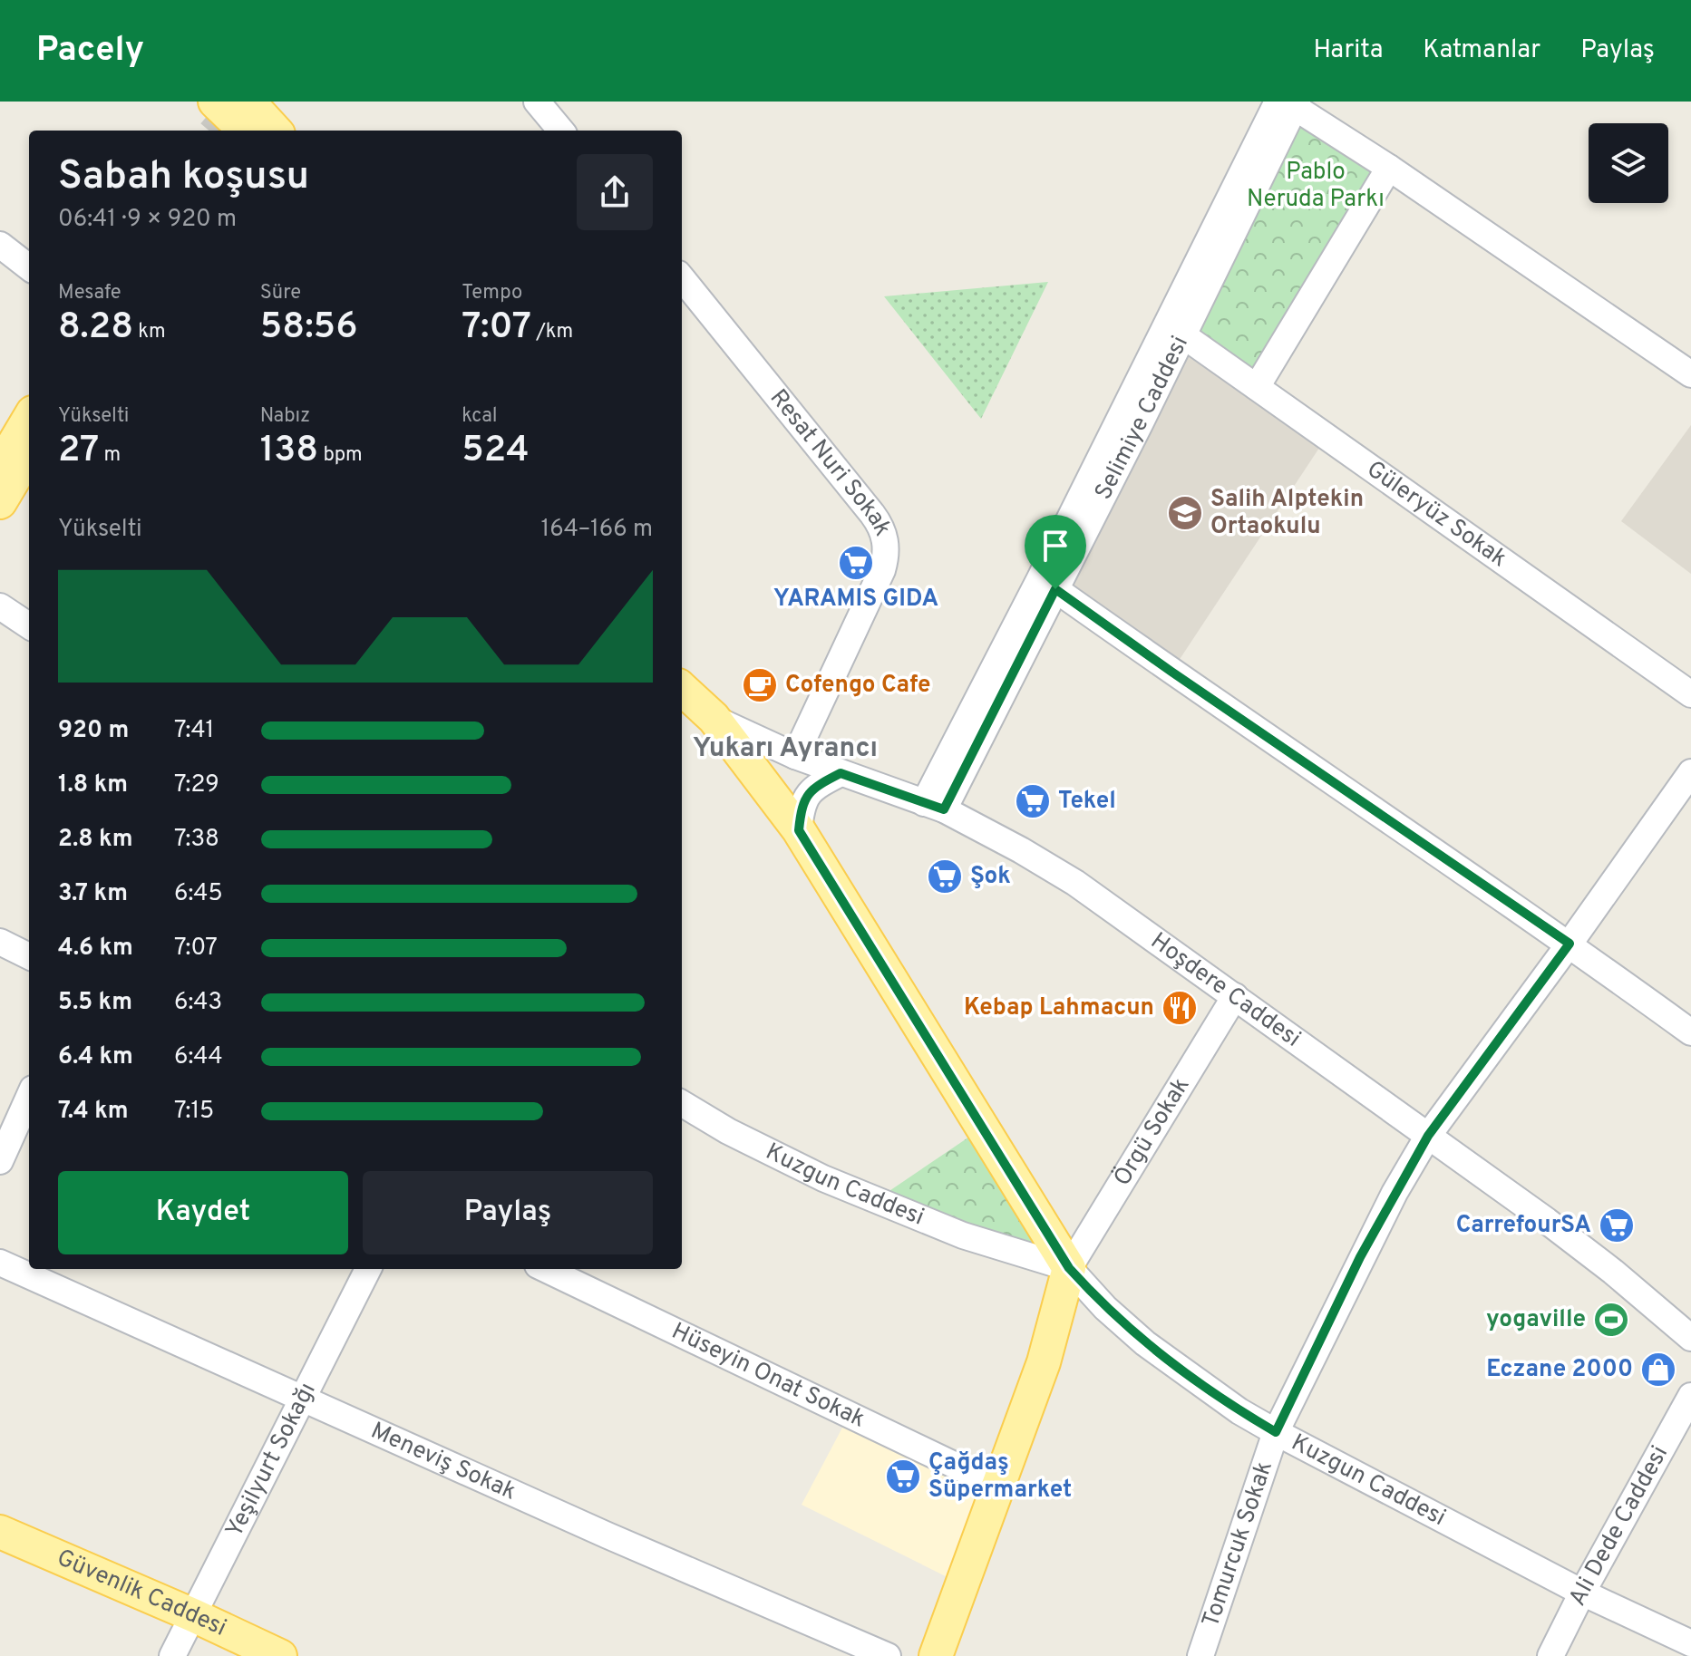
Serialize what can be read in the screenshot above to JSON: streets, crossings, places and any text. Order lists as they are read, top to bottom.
{
  "streets": {
    "main road": ["Güvenlik Caddesi"],
    "street": [
      "Selimiye Caddesi",
      "Resat Nuri Sokak",
      "Güleryüz Sokak",
      "Hoşdere Caddesi",
      "Örgü Sokak",
      "Kuzgun Caddesi",
      "Hüseyin Onat Sokak",
      "Yeşilyurt Sokağı",
      "Meneviş Sokak",
      "Ali Dede Caddesi",
      "Tomurcuk Sokak"
    ]
  },
  "crossings": [
    ["Selimiye Caddesi", "Güleryüz Sokak"],
    ["Selimiye Caddesi", "Hoşdere Caddesi"],
    ["Resat Nuri Sokak", "Hoşdere Caddesi"],
    ["Hoşdere Caddesi", "Örgü Sokak"],
    ["Hoşdere Caddesi", "Tomurcuk Sokak"],
    ["Örgü Sokak", "Kuzgun Caddesi"],
    ["Kuzgun Caddesi", "Ali Dede Caddesi"],
    ["Kuzgun Caddesi", "Tomurcuk Sokak"],
    ["Yeşilyurt Sokağı", "Meneviş Sokak"],
    ["Yeşilyurt Sokağı", "Güvenlik Caddesi"]
  ],
  "districts": ["Yukarı Ayrancı"],
  "parks": ["Pablo Neruda Parkı"],
  "places": {
    "school or university": ["Salih Alptekin Ortaokulu"],
    "supermarket": [
      "YARAMIS GIDA",
      "Tekel",
      "Şok",
      "CarrefourSA",
      "Çağdaş Süpermarket"
    ],
    "cafe": ["Cofengo Cafe"],
    "restaurant": ["Kebap Lahmacun"],
    "sports": ["yogaville"],
    "shop": ["Eczane 2000"]
  },
  "page": {
    "header": "Pacely",
    "nav": ["Harita", "Katmanlar", "Paylaş"],
    "heading": ["Sabah koşusu", "06:41 · 9 × 920 m"],
    "stats": [
      ["Mesafe", "8.28 km"],
      ["Süre", "58:56"],
      ["Tempo", "7:07 /km"],
      ["Yükselti", "27 m"],
      ["Nabız", "138 bpm"],
      ["kcal", "524"]
    ],
    "chart": ["Yükselti", "164–166 m"],
    "list": [
      {
        "name": "920 m",
        "note": "7:41"
      },
      {
        "name": "1.8 km",
        "note": "7:29"
      },
      {
        "name": "2.8 km",
        "note": "7:38"
      },
      {
        "name": "3.7 km",
        "note": "6:45"
      },
      {
        "name": "4.6 km",
        "note": "7:07"
      },
      {
        "name": "5.5 km",
        "note": "6:43"
      },
      {
        "name": "6.4 km",
        "note": "6:44"
      },
      {
        "name": "7.4 km",
        "note": "7:15"
      }
    ],
    "buttons": ["Kaydet", "Paylaş"]
  }
}
